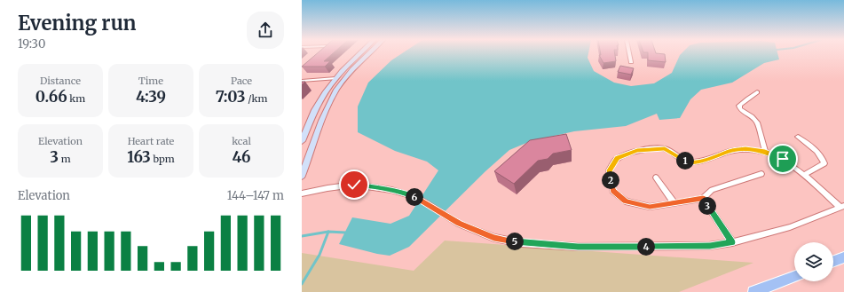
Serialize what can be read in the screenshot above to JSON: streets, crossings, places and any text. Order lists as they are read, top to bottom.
{
  "page": {
    "heading": ["Evening run", "19:30"],
    "stats": [
      ["Distance", "0.66 km"],
      ["Time", "4:39"],
      ["Pace", "7:03 /km"],
      ["Elevation", "3 m"],
      ["Heart rate", "163 bpm"],
      ["kcal", "46"]
    ],
    "pins": [
      "1",
      "2",
      "6",
      "3",
      "5",
      "4"
    ],
    "chart": ["Elevation", "144–147 m"]
  }
}
